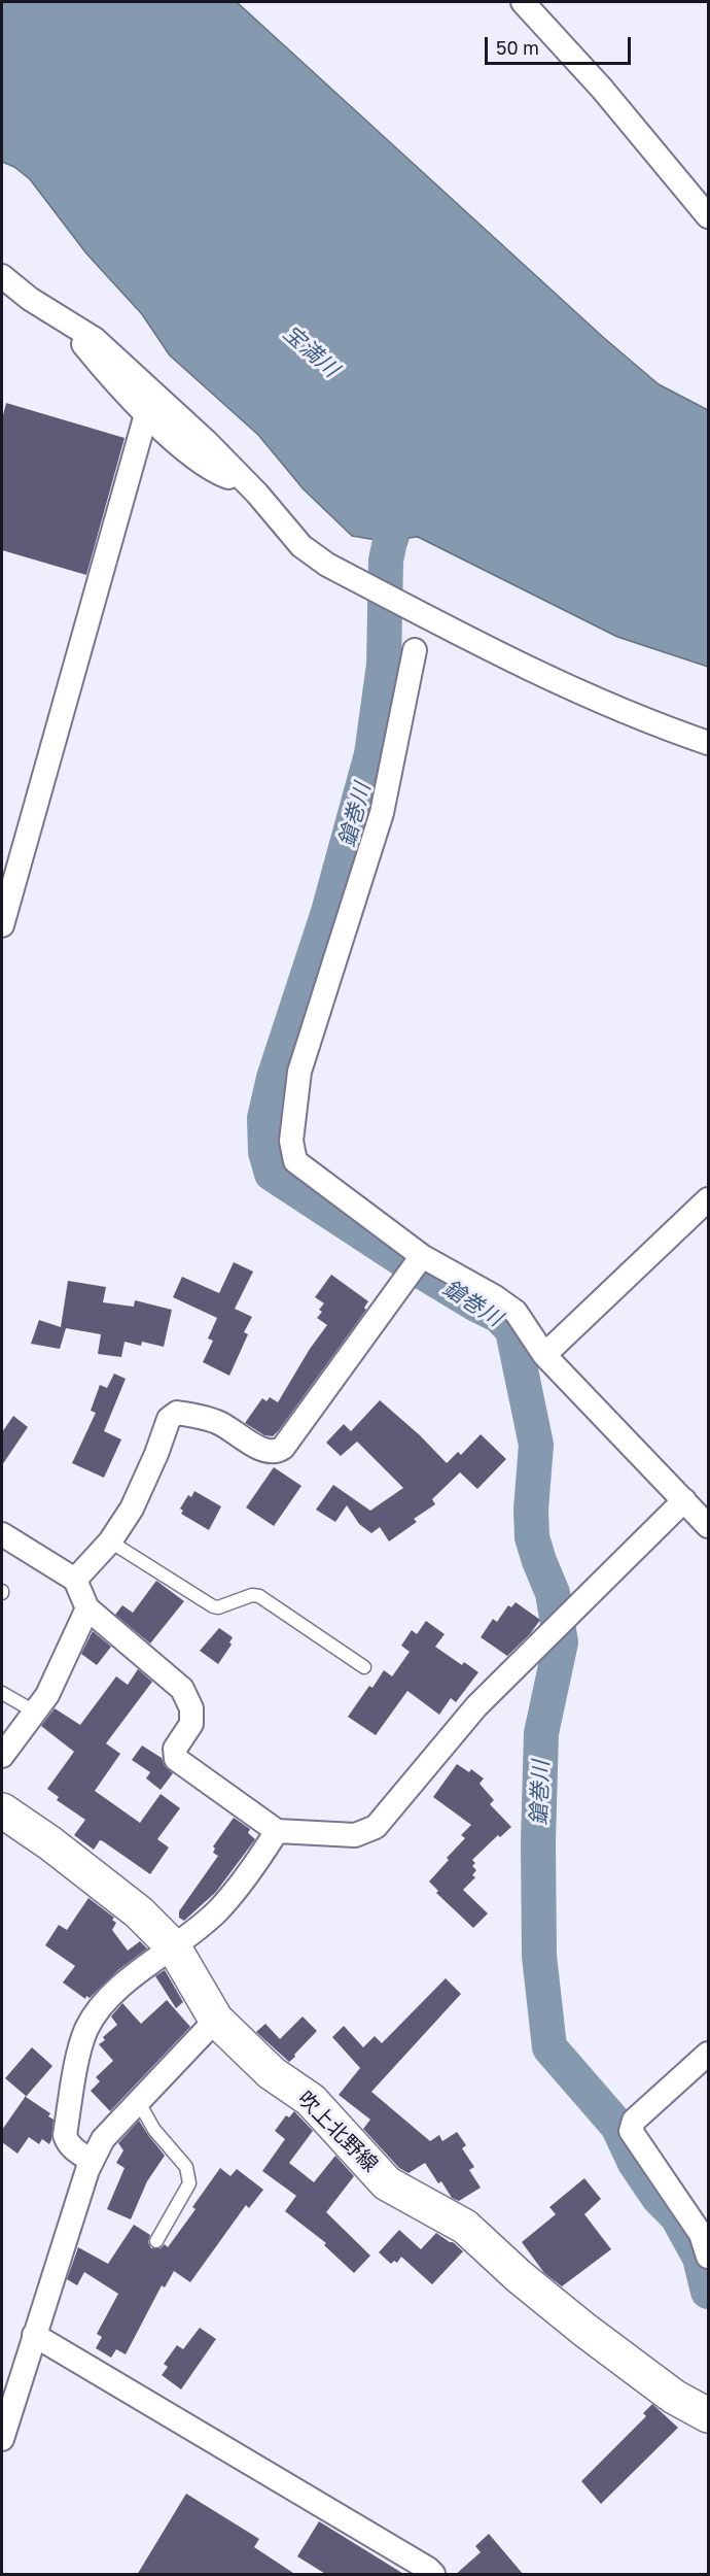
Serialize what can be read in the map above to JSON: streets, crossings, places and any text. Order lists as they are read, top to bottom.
{
  "streets": {
    "main road": ["吹上北野線"]
  },
  "water": ["宝満川", "鎗巻川"],
  "scale_bar": "50 m"
}
